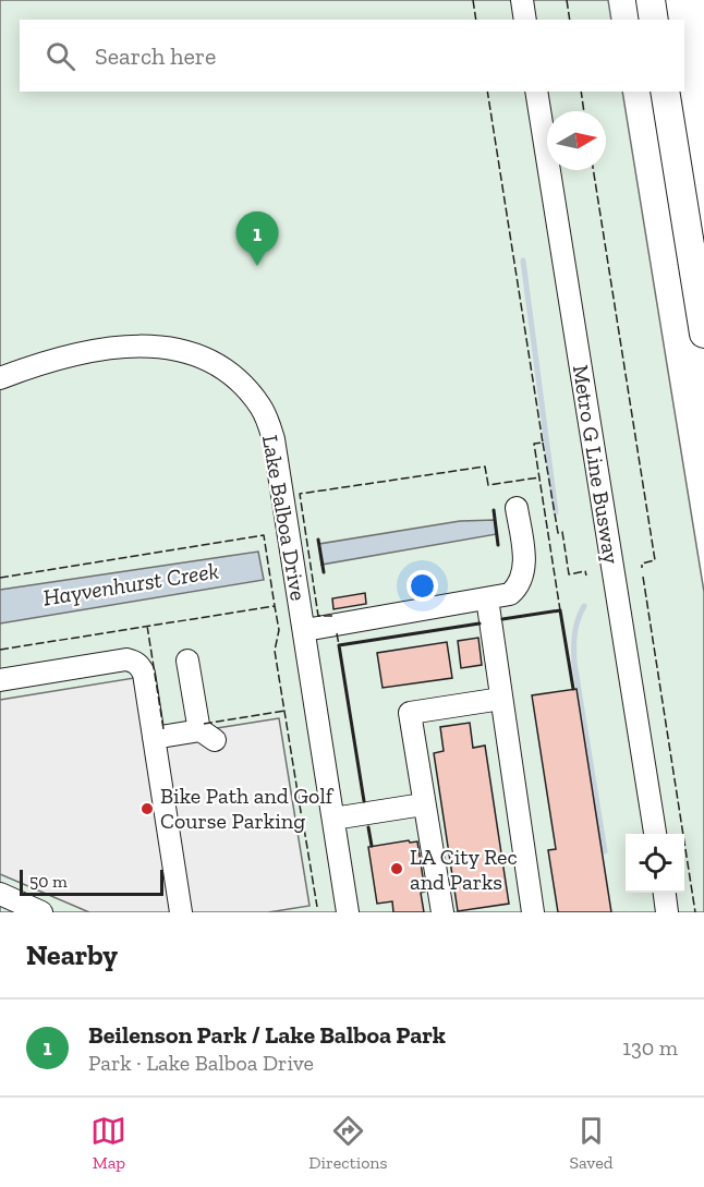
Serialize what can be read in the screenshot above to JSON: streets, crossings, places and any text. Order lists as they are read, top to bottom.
{
  "streets": {
    "street": ["Metro G Line Busway", "Lake Balboa Drive"]
  },
  "water": ["Hayvenhurst Creek"],
  "places": ["Bike Path and Golf Course Parking", "LA City Rec and Parks"],
  "scale_bar": "50 m",
  "north": "right",
  "page": {
    "search": "Search here",
    "pins": "1",
    "scale": "50 m",
    "heading": "Nearby",
    "list": [
      {
        "mark": "1",
        "name": "Beilenson Park / Lake Balboa Park",
        "note": "Park · Lake Balboa Drive",
        "value": "130 m"
      }
    ],
    "nav": ["Map", "Directions", "Saved"]
  }
}
